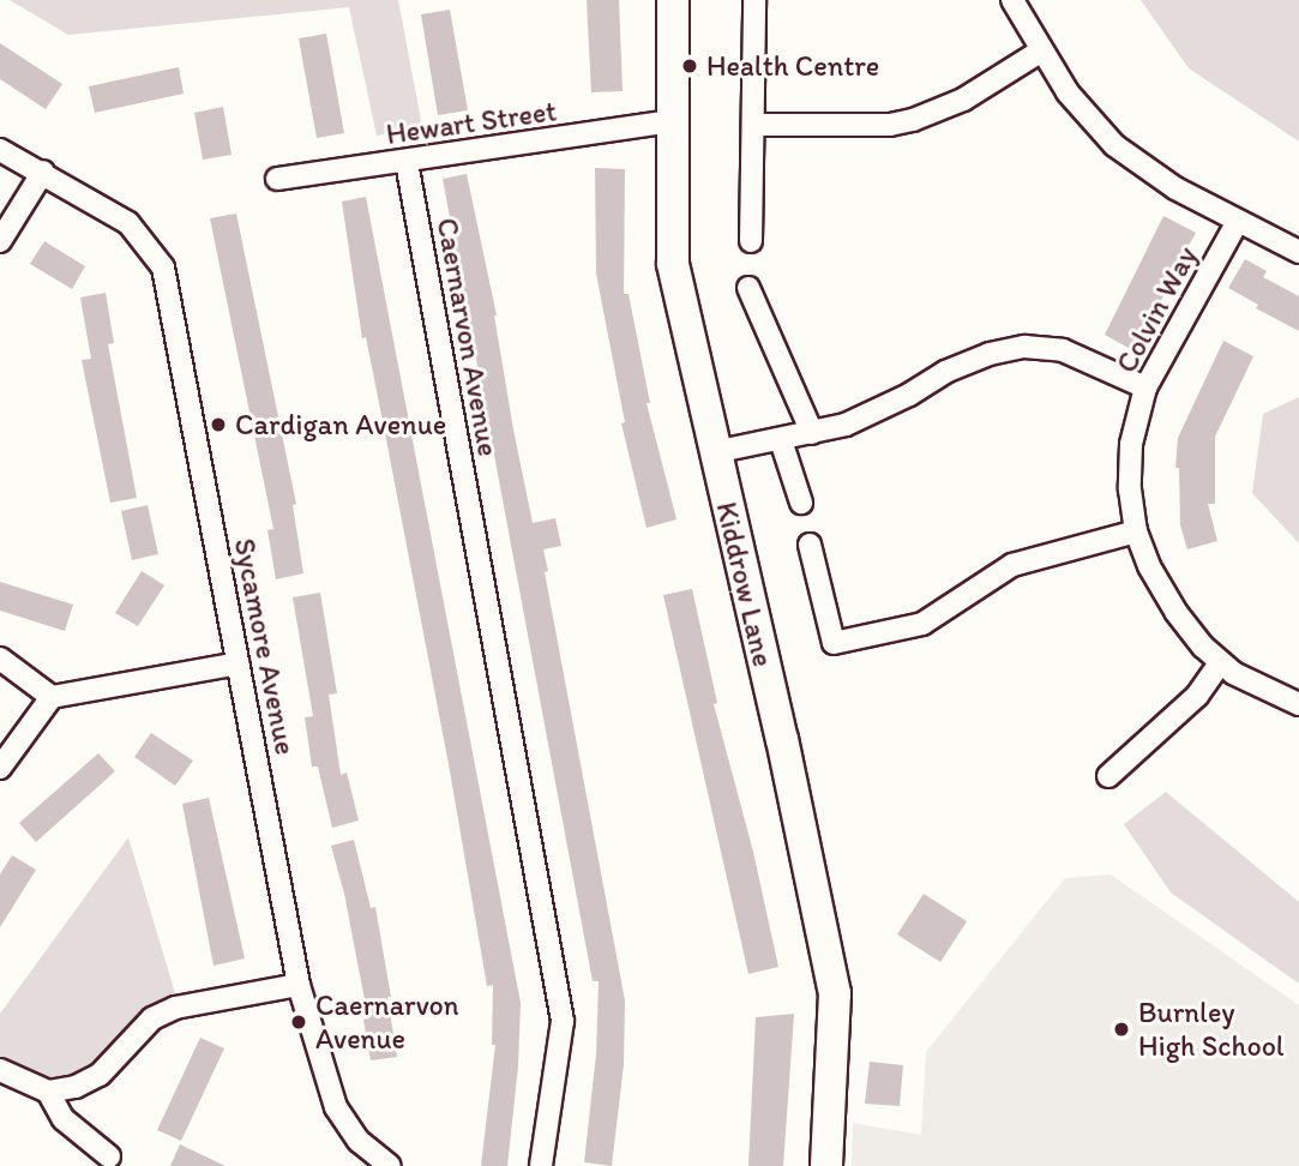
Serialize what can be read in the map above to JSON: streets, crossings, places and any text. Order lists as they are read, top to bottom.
{
  "streets": {
    "main road": ["Kiddrow Lane"],
    "street": [
      "Hewart Street",
      "Colvin Way",
      "Caernarvon Avenue",
      "Sycamore Avenue"
    ]
  },
  "crossings": [
    ["Hewart Street", "Caernarvon Avenue"],
    ["Hewart Street", "Kiddrow Lane"]
  ],
  "places": [
    "Health Centre",
    "Cardigan Avenue",
    "Caernarvon Avenue",
    "Burnley High School"
  ]
}
